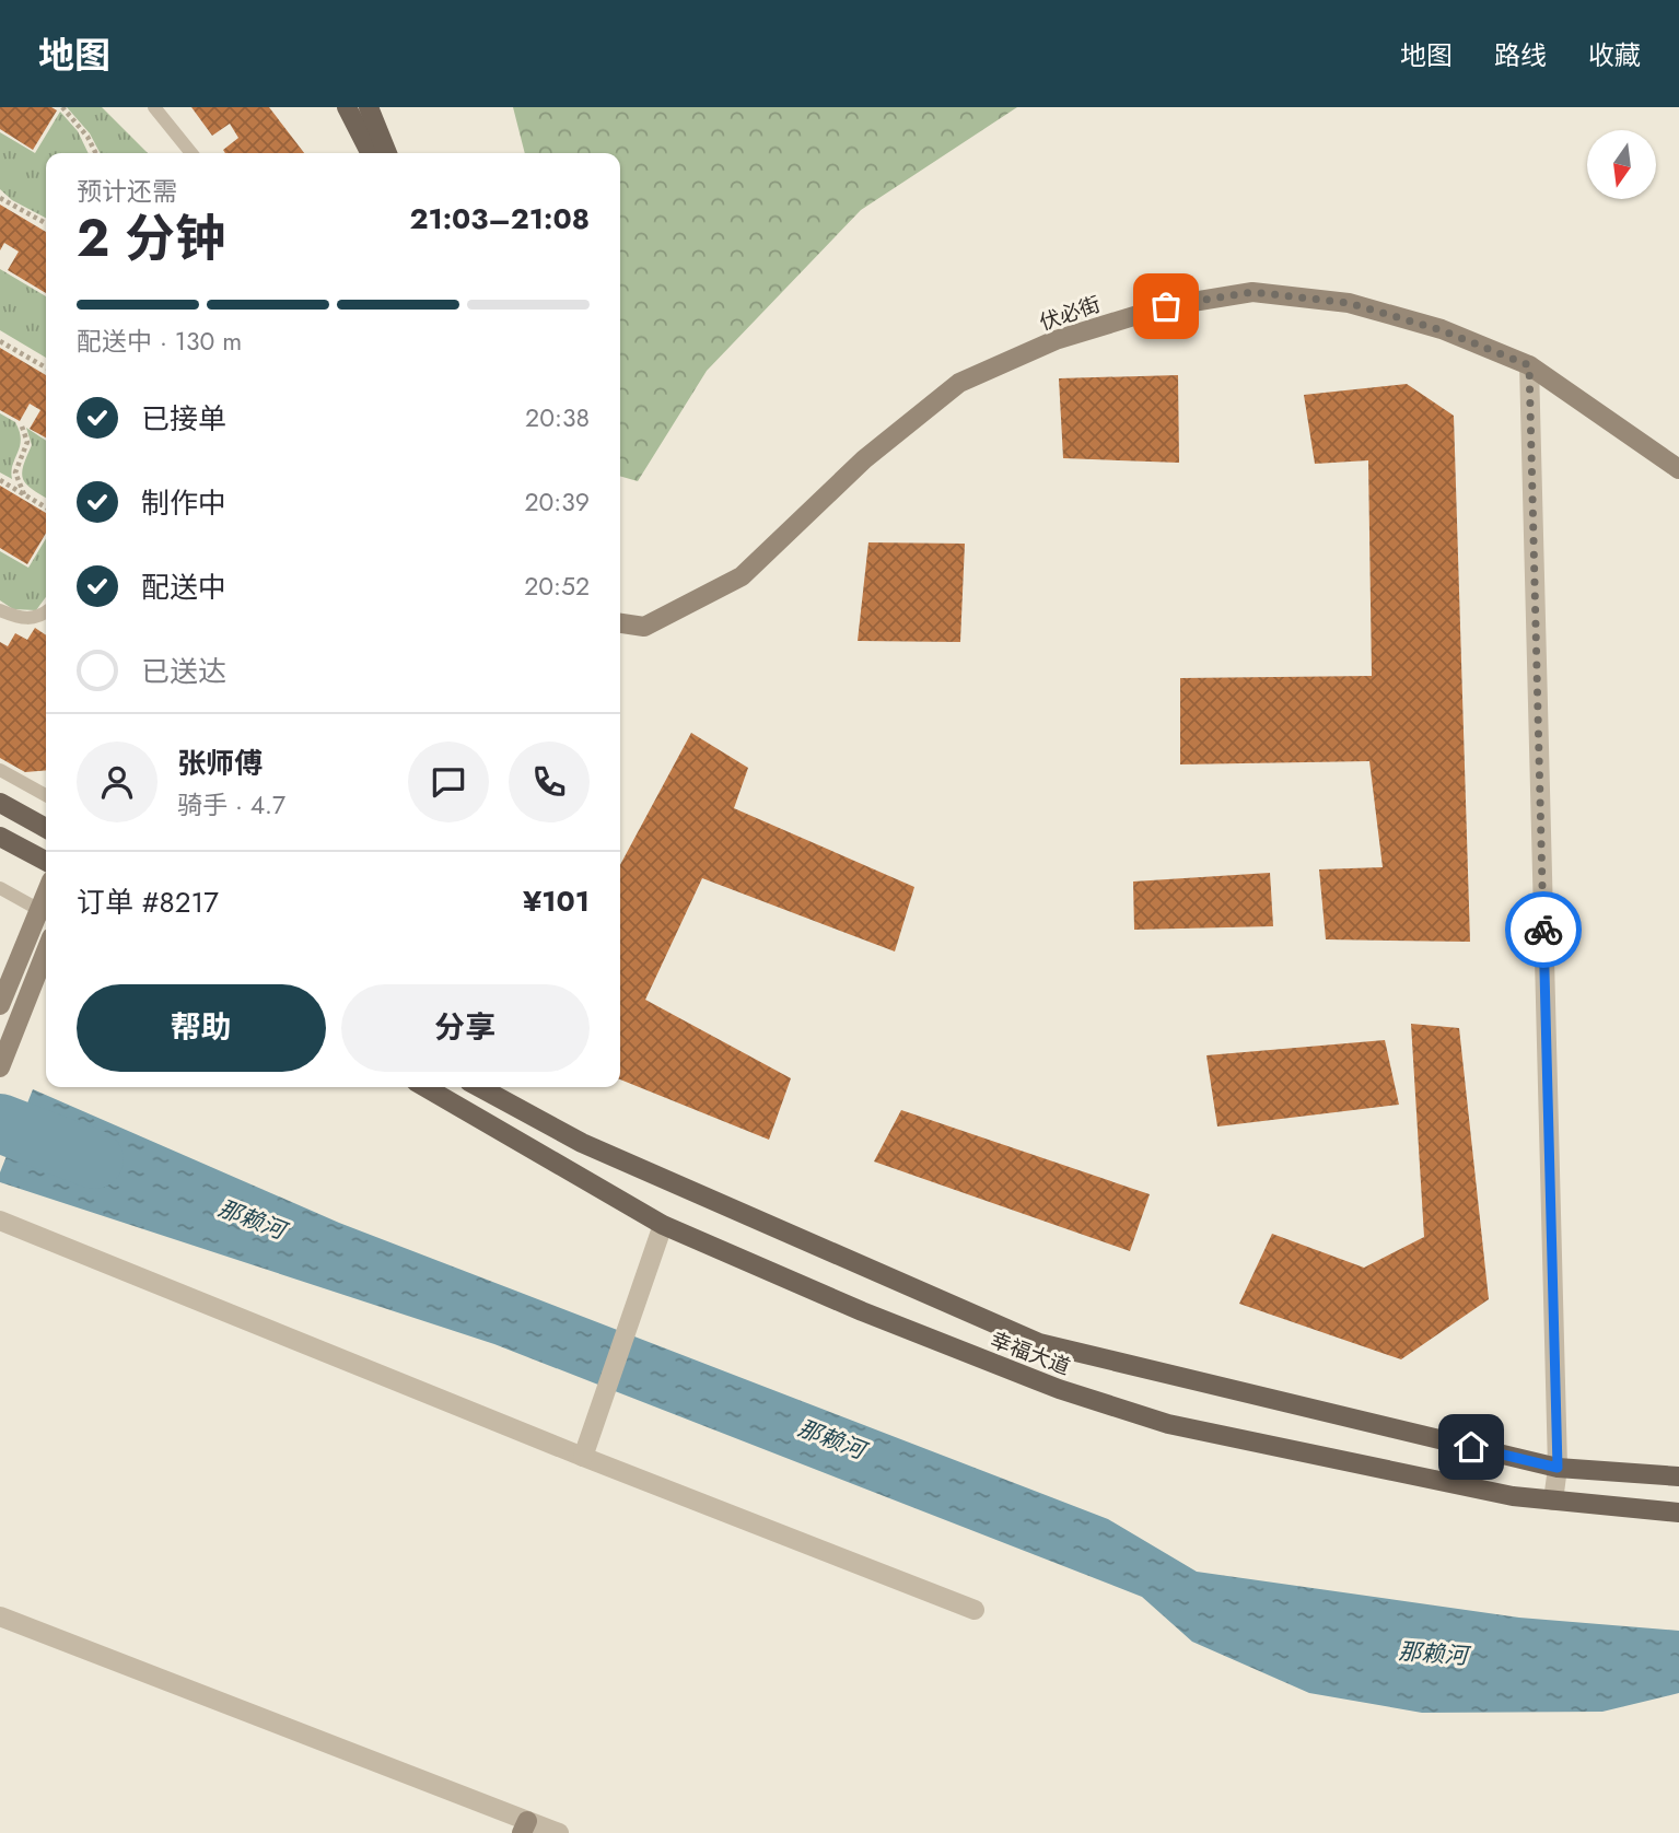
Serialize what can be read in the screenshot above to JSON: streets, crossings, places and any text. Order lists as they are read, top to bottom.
{
  "streets": {
    "main road": ["伏必街", "幸福大道"]
  },
  "water": ["那赖河"],
  "north": "bottom",
  "page": {
    "header": "地图",
    "nav": ["地图", "路线", "收藏"],
    "heading": ["2 分钟", "预计还需", "21:03–21:08"],
    "panel": [
      "张师傅",
      "骑手 · 4.7",
      "订单 #8217",
      "¥101"
    ],
    "bar": "配送中 · 130 m",
    "list": [
      ["已接单", "20:38"],
      ["制作中", "20:39"],
      ["配送中", "20:52"],
      "已送达"
    ],
    "buttons": ["帮助", "分享"]
  }
}
